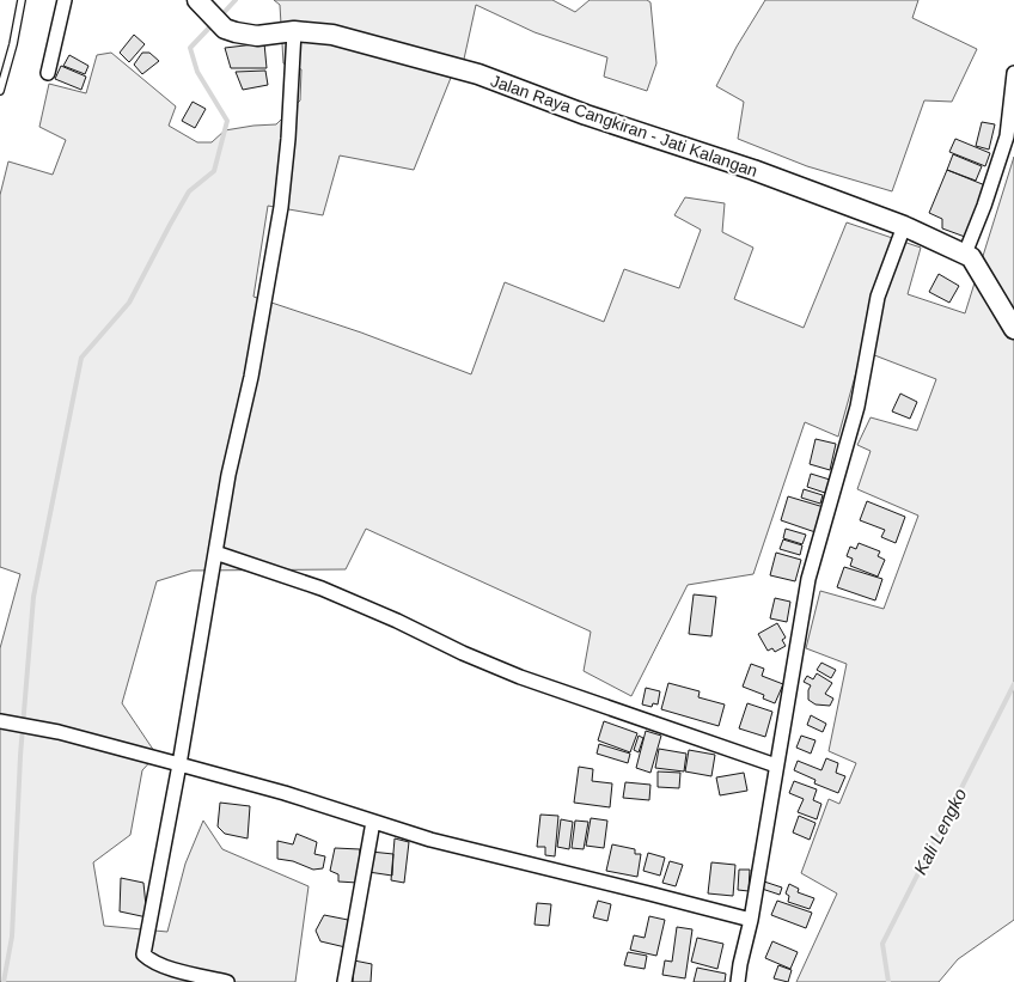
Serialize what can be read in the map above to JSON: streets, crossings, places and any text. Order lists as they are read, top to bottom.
{
  "streets": {
    "street": ["Jalan Raya Cangkiran - Jati Kalangan"]
  },
  "water": ["Kali Lengko"]
}
